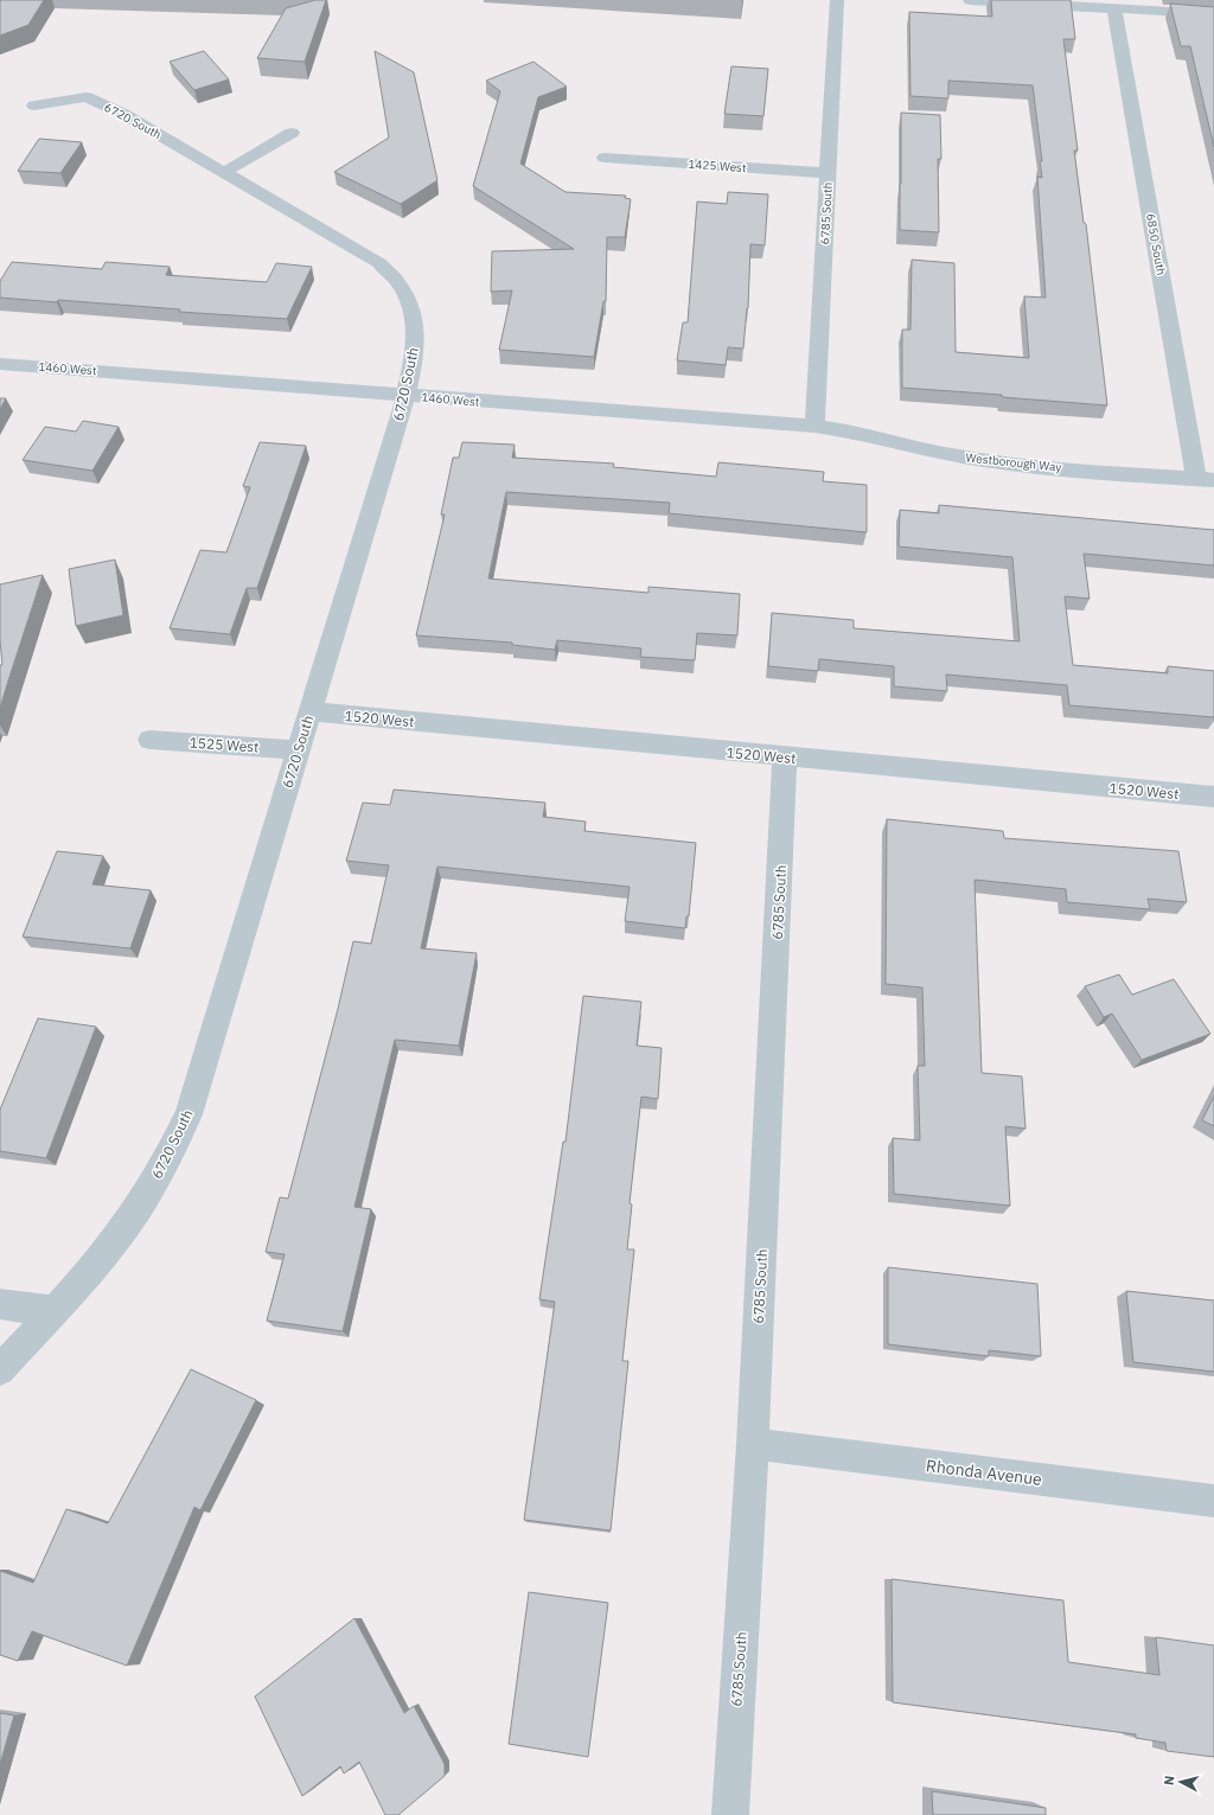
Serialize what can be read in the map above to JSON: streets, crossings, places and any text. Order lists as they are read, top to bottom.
{
  "streets": {
    "street": [
      "6720 South",
      "1425 West",
      "6785 South",
      "6850 South",
      "1460 West",
      "Westborough Way",
      "1520 West",
      "1525 West",
      "Rhonda Avenue"
    ]
  },
  "crossings": [
    ["6720 South", "1460 West"],
    ["6720 South", "1520 West"],
    ["6720 South", "1525 West"],
    ["1425 West", "6785 South"],
    ["6785 South", "1460 West"],
    ["6785 South", "Westborough Way"],
    ["6785 South", "1520 West"],
    ["6785 South", "Rhonda Avenue"],
    ["6850 South", "Westborough Way"],
    ["1460 West", "Westborough Way"]
  ],
  "north": "left"
}
